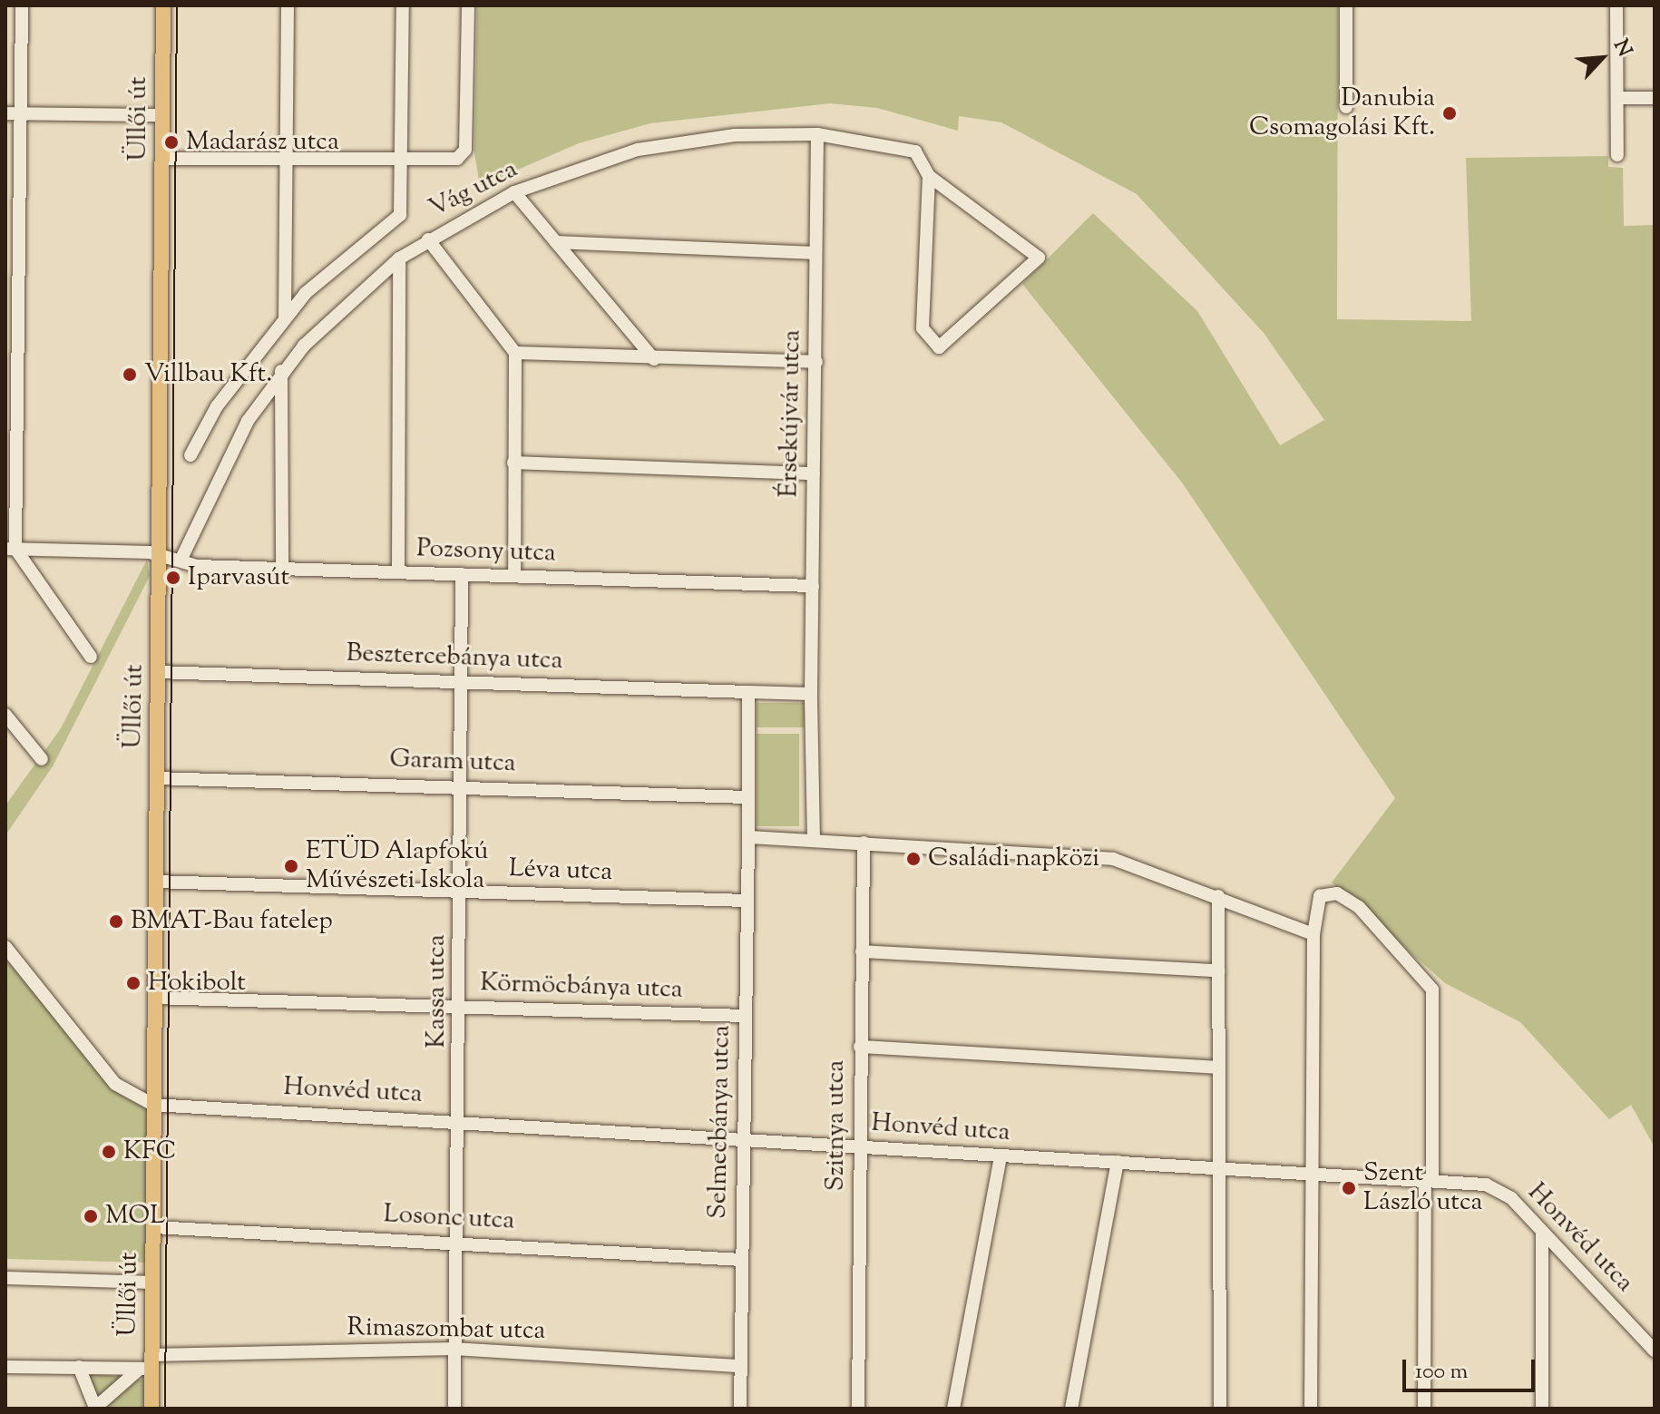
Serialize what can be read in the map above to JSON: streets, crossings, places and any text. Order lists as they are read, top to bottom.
{
  "streets": {
    "main road": ["Üllői út"],
    "street": [
      "Vág utca",
      "Érsekújvár utca",
      "Pozsony utca",
      "Besztercebánya utca",
      "Garam utca",
      "Léva utca",
      "Körmöcbánya utca",
      "Kassa utca",
      "Honvéd utca",
      "Selmecbánya utca",
      "Szitnya utca",
      "Losonc utca",
      "Rimaszombat utca"
    ]
  },
  "crossings": [
    ["Üllői út", "Pozsony utca"],
    ["Üllői út", "Besztercebánya utca"],
    ["Üllői út", "Garam utca"],
    ["Üllői út", "Léva utca"],
    ["Üllői út", "Körmöcbánya utca"],
    ["Üllői út", "Honvéd utca"],
    ["Üllői út", "Losonc utca"],
    ["Üllői út", "Rimaszombat utca"],
    ["Vág utca", "Érsekújvár utca"],
    ["Vág utca", "Pozsony utca"],
    ["Érsekújvár utca", "Pozsony utca"],
    ["Érsekújvár utca", "Besztercebánya utca"],
    ["Pozsony utca", "Kassa utca"],
    ["Besztercebánya utca", "Kassa utca"],
    ["Besztercebánya utca", "Selmecbánya utca"],
    ["Garam utca", "Kassa utca"],
    ["Garam utca", "Selmecbánya utca"],
    ["Léva utca", "Kassa utca"],
    ["Léva utca", "Selmecbánya utca"],
    ["Körmöcbánya utca", "Kassa utca"],
    ["Körmöcbánya utca", "Selmecbánya utca"],
    ["Kassa utca", "Honvéd utca"],
    ["Kassa utca", "Losonc utca"],
    ["Kassa utca", "Rimaszombat utca"],
    ["Honvéd utca", "Selmecbánya utca"],
    ["Honvéd utca", "Szitnya utca"],
    ["Selmecbánya utca", "Losonc utca"],
    ["Selmecbánya utca", "Rimaszombat utca"]
  ],
  "places": [
    "Danubia Csomagolási Kft.",
    "Madarász utca",
    "Villbau Kft.",
    "Iparvasút",
    "Családi napközi",
    "ETÜD Alapfokú Művészeti Iskola",
    "BMAT-Bau fatelep",
    "Hokibolt",
    "KFC",
    "Szent László utca",
    "MOL"
  ],
  "scale_bar": "100 m",
  "north": "top right"
}
